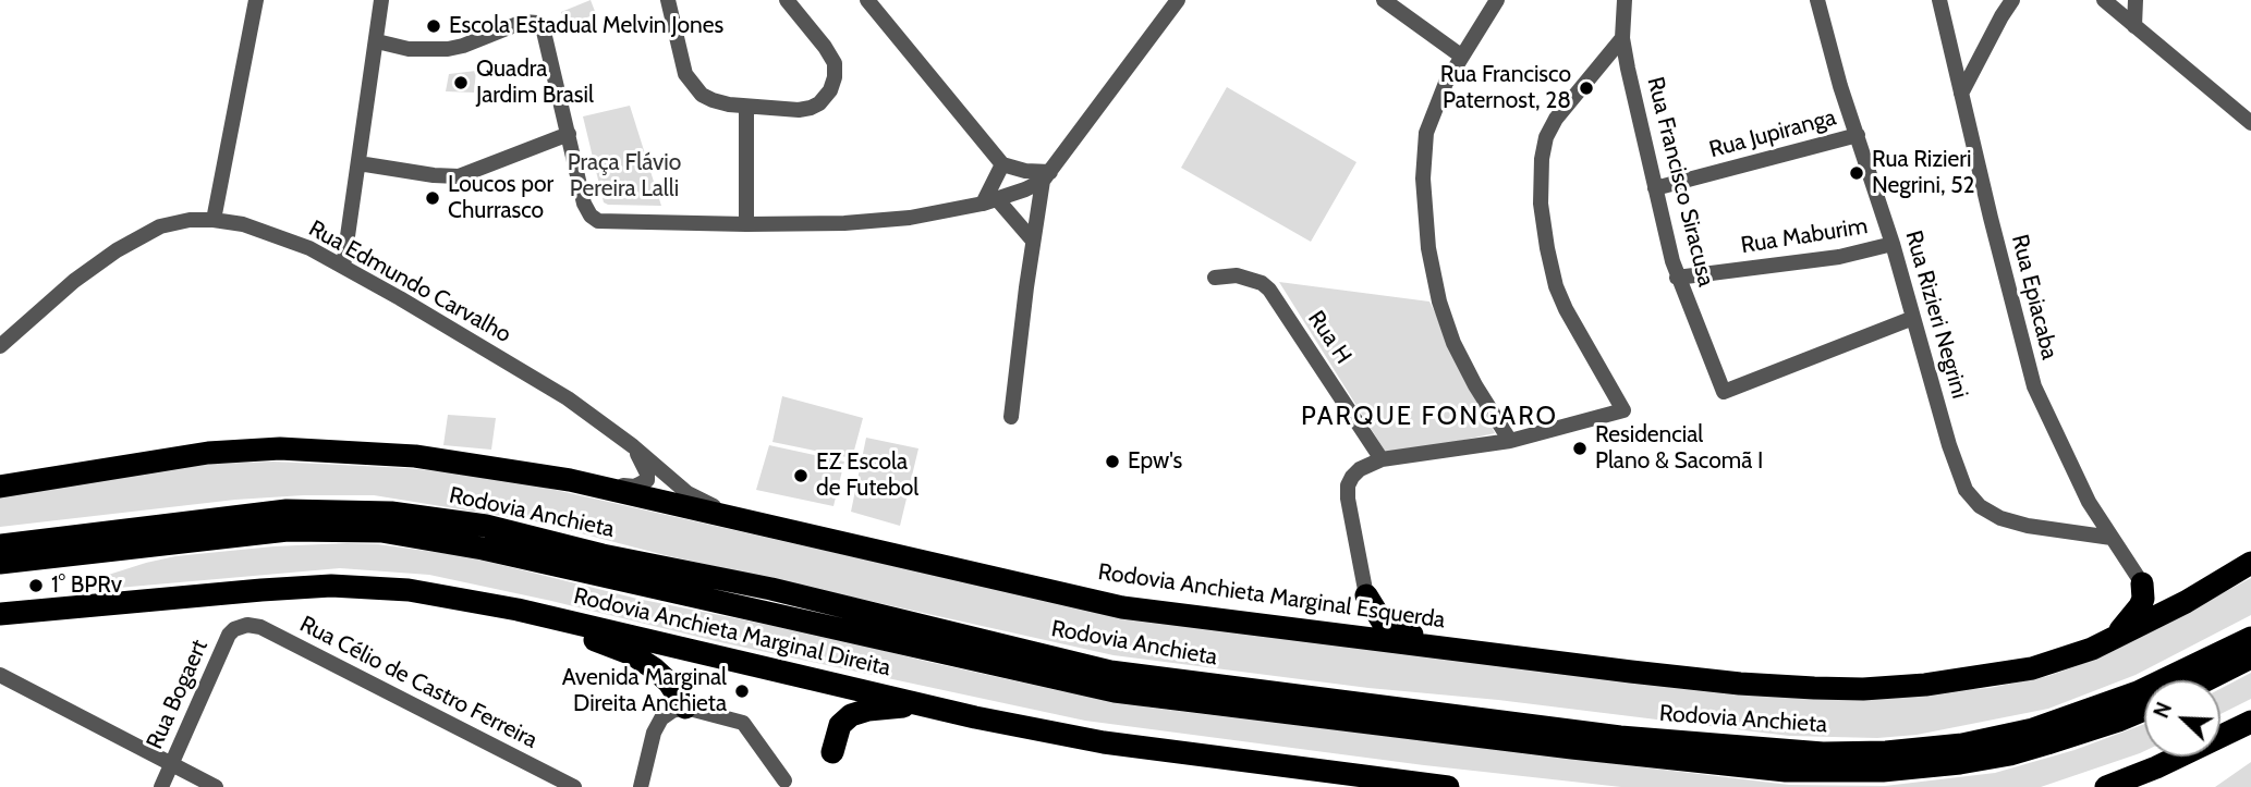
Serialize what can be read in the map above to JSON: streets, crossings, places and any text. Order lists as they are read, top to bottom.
{
  "streets": {
    "highway": ["Rodovia Anchieta", "Rodovia Anchieta Marginal Esquerda", "Rodovia Anchieta Marginal Direita"],
    "street": [
      "Rua Jupiranga",
      "Rua Francisco Siracusa",
      "Rua Maburim",
      "Rua Edmundo Carvalho",
      "Rua Epiacaba",
      "Rua Rizieri Negrini",
      "Rua H",
      "Rua Célio de Castro Ferreira",
      "Rua Bogaert"
    ]
  },
  "crossings": [
    ["Rua Jupiranga", "Rua Francisco Siracusa"],
    ["Rua Jupiranga", "Rua Rizieri Negrini"],
    ["Rua Francisco Siracusa", "Rua Maburim"],
    ["Rua Francisco Siracusa", "Rua Rizieri Negrini"],
    ["Rua Maburim", "Rua Rizieri Negrini"],
    ["Rua Edmundo Carvalho", "Rodovia Anchieta Marginal Esquerda"],
    ["Rua Epiacaba", "Rua Rizieri Negrini"],
    ["Rua Célio de Castro Ferreira", "Rua Bogaert"]
  ],
  "districts": ["PARQUE FONGARO"],
  "parks": ["Praça Flávio Pereira Lalli"],
  "places": [
    "Escola Estadual Melvin Jones",
    "Quadra Jardim Brasil",
    "Rua Francisco Paternost, 28",
    "Rua Rizieri Negrini, 52",
    "Loucos por Churrasco",
    "Residencial Plano & Sacomã I",
    "Epw's",
    "EZ Escola de Futebol",
    "1° BPRv",
    "Avenida Marginal Direita Anchieta"
  ],
  "north": "top left"
}
